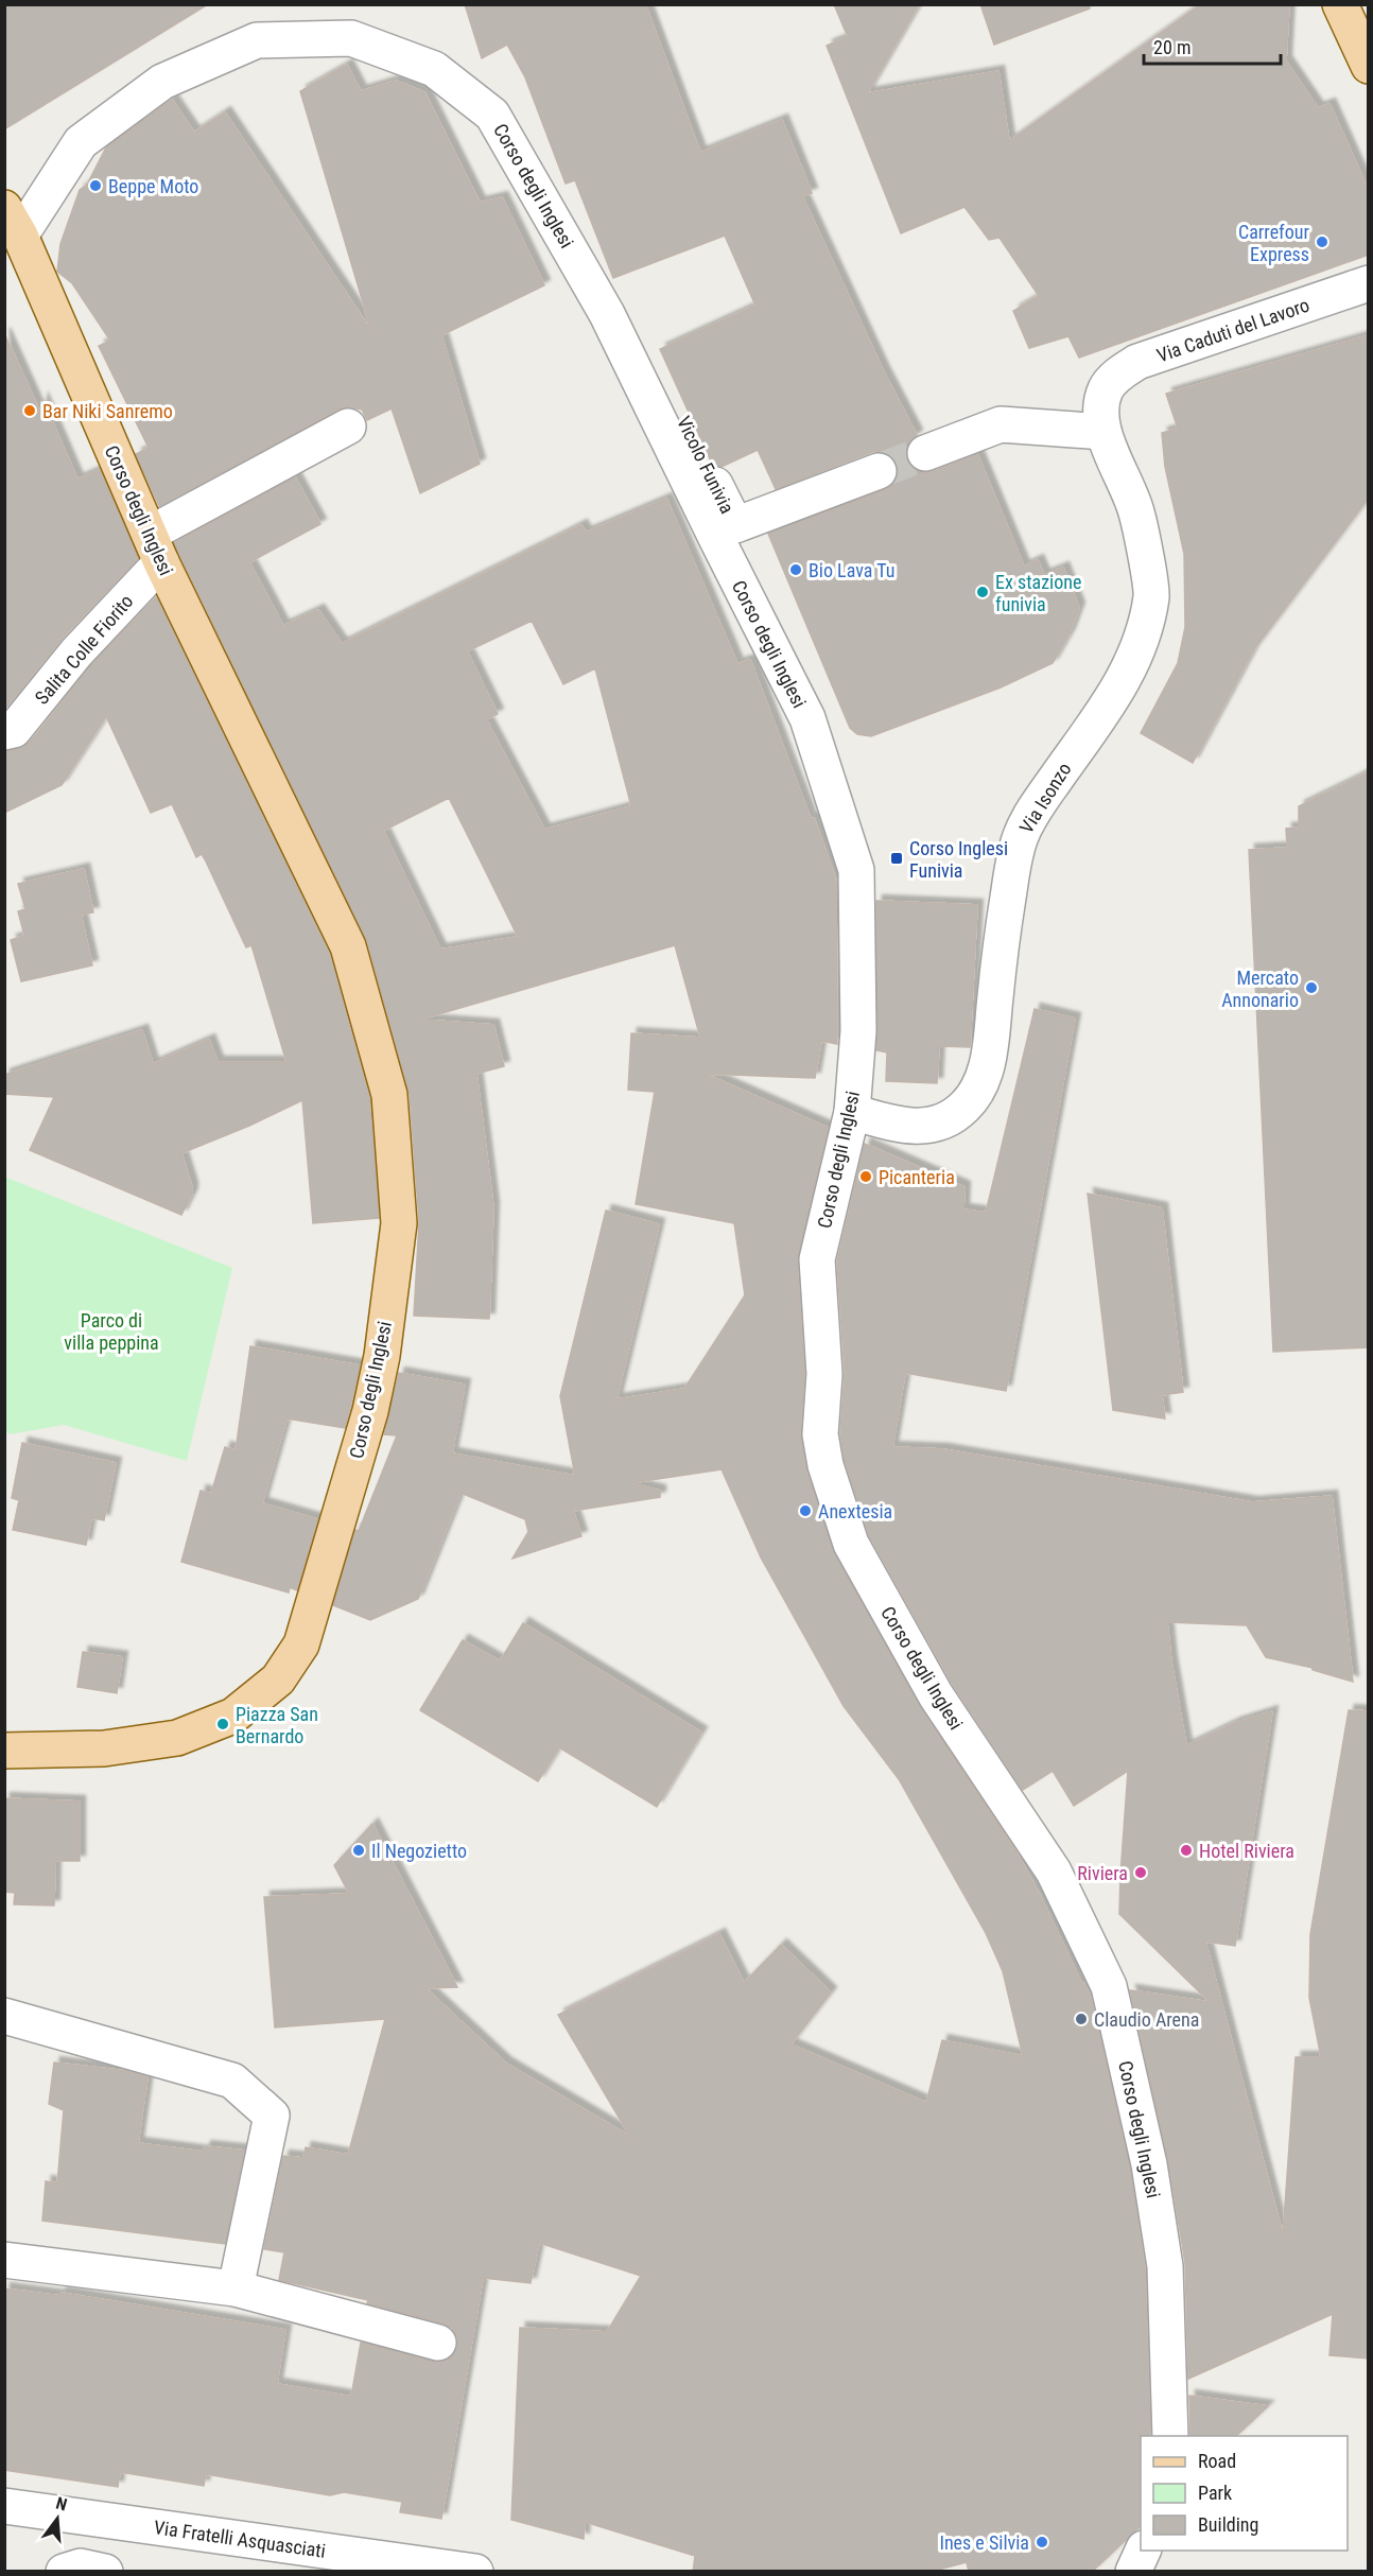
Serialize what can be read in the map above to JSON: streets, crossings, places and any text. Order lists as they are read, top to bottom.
{
  "streets": {
    "main road": ["Corso degli Inglesi"],
    "street": [
      "Via Caduti del Lavoro",
      "Vicolo Funivia",
      "Salita Colle Fiorito",
      "Via Isonzo",
      "Via Fratelli Asquasciati"
    ]
  },
  "crossings": [
    ["Corso degli Inglesi", "Vicolo Funivia"],
    ["Corso degli Inglesi", "Salita Colle Fiorito"],
    ["Corso degli Inglesi", "Via Isonzo"],
    ["Via Caduti del Lavoro", "Via Isonzo"]
  ],
  "parks": ["Parco di villa peppina"],
  "places": {
    "other": [
      "Beppe Moto",
      "Carrefour Express",
      "Bar Niki Sanremo",
      "Bio Lava Tu",
      "Ex stazione funivia",
      "Mercato Annonario",
      "Picanteria",
      "Anextesia",
      "Piazza San Bernardo",
      "Il Negozietto",
      "Hotel Riviera",
      "Riviera",
      "Claudio Arena",
      "Ines e Silvia"
    ],
    "transit": ["Corso Inglesi Funivia"]
  },
  "legend": ["Road", "Park", "Building"],
  "scale_bar": "20 m",
  "north": "top"
}
